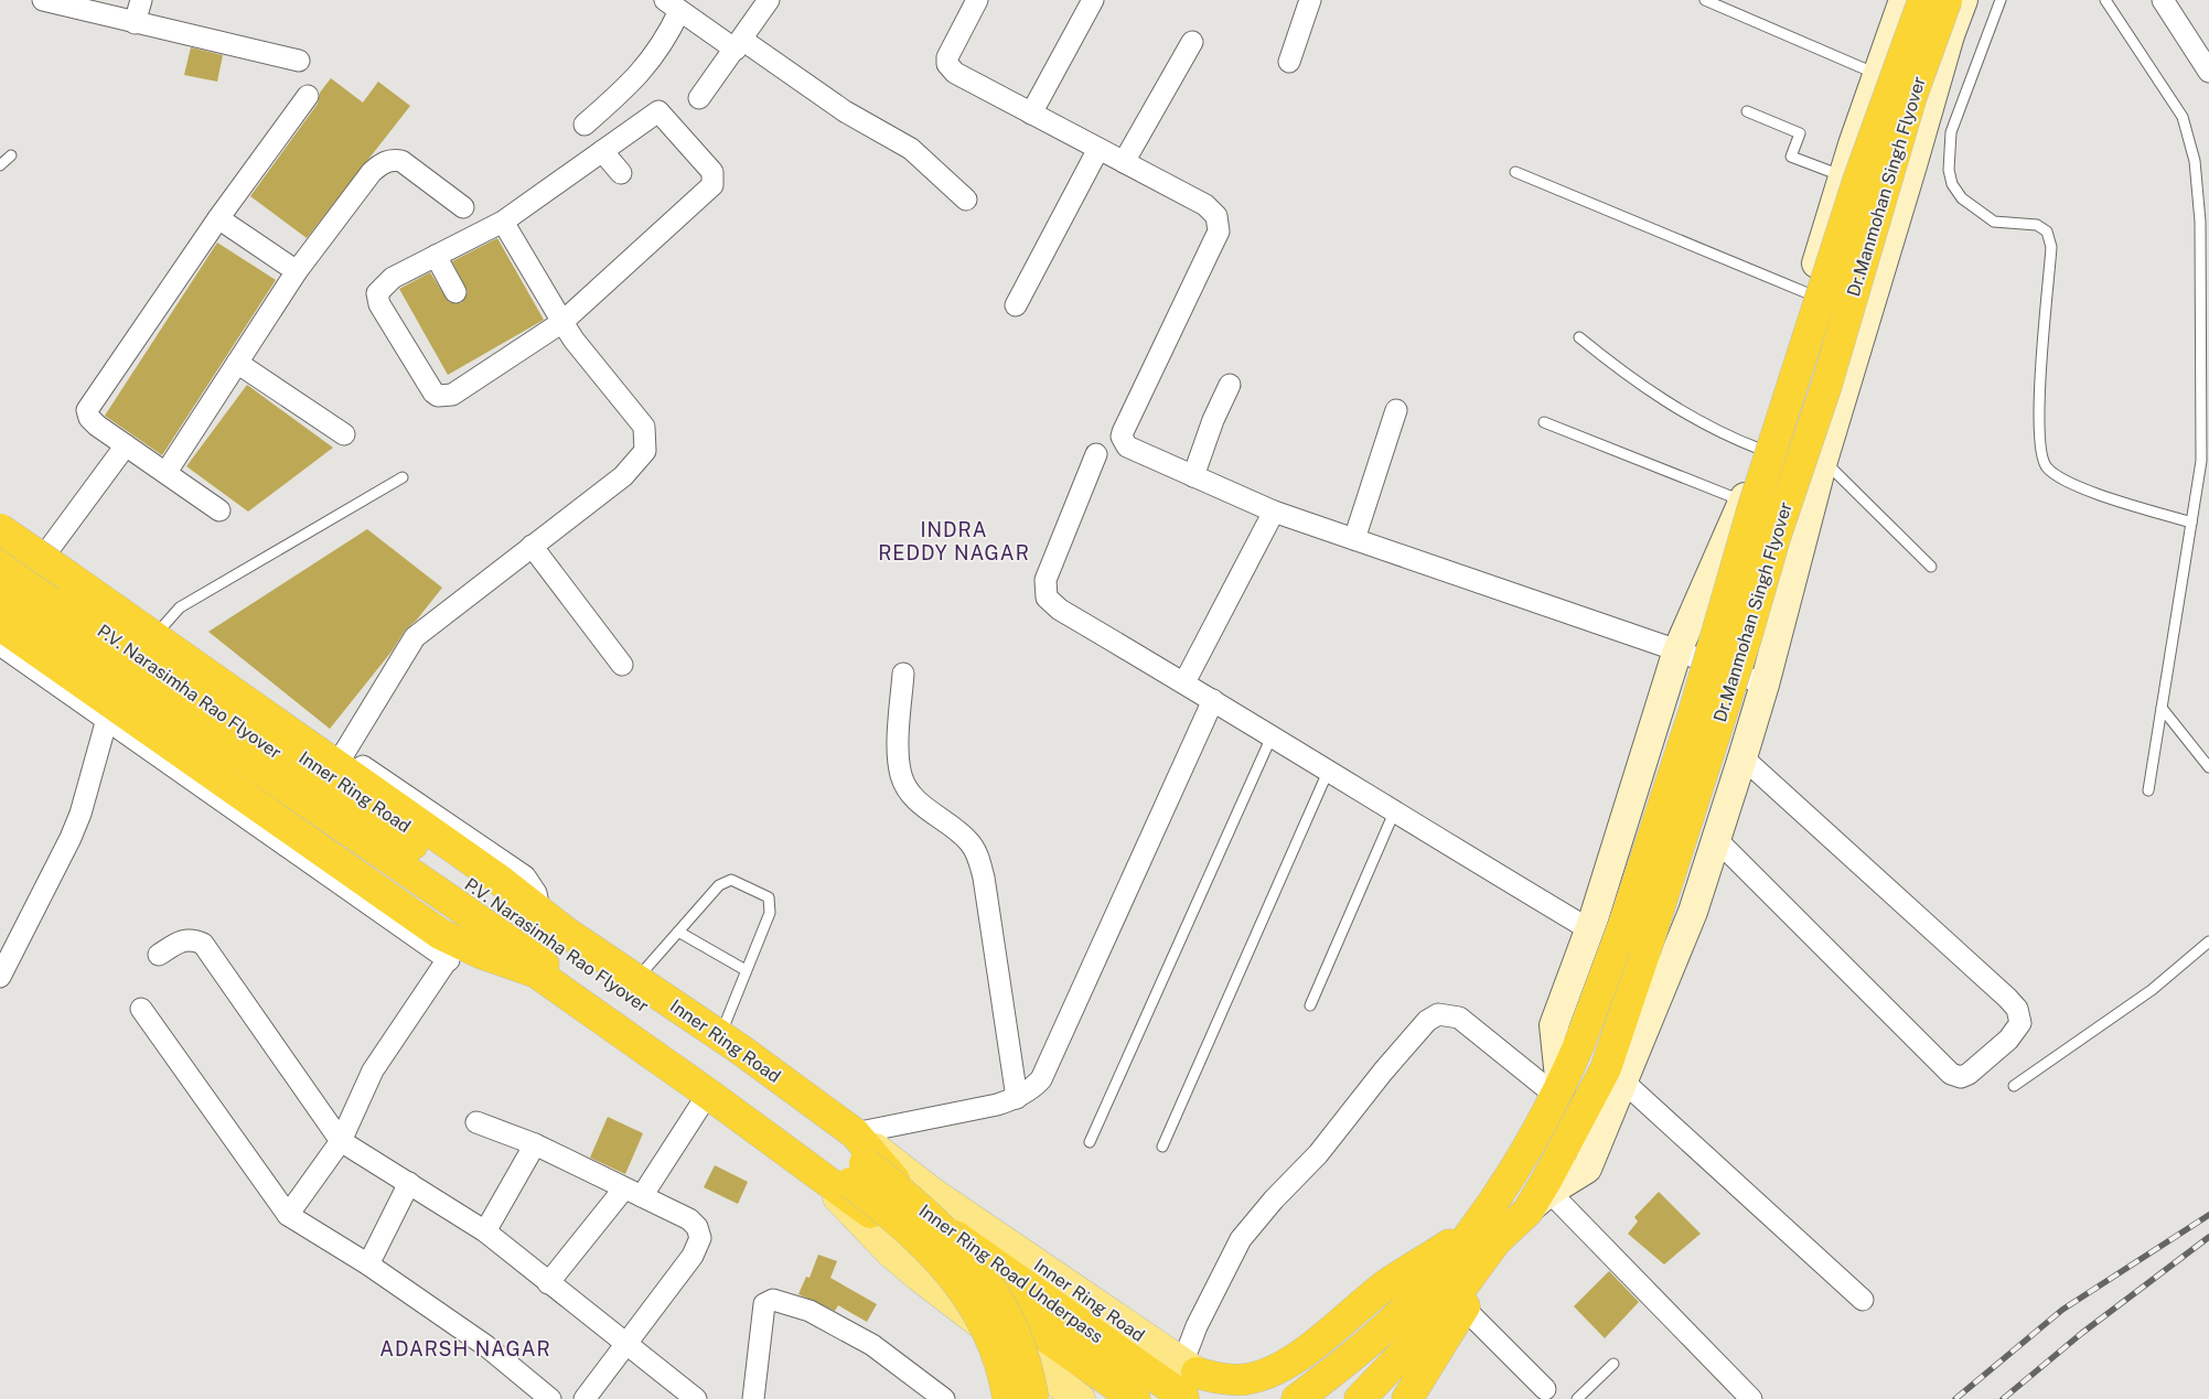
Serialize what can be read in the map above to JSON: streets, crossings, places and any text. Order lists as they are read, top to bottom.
{
  "streets": {
    "highway": [
      "Dr.Manmohan Singh Flyover",
      "P.V. Narasimha Rao Flyover",
      "Inner Ring Road",
      "Inner Ring Road Underpass"
    ]
  },
  "crossings": [
    ["P.V. Narasimha Rao Flyover", "Inner Ring Road"],
    ["Inner Ring Road", "Inner Ring Road Underpass"]
  ],
  "districts": ["INDRA REDDY NAGAR", "ADARSH NAGAR"]
}
